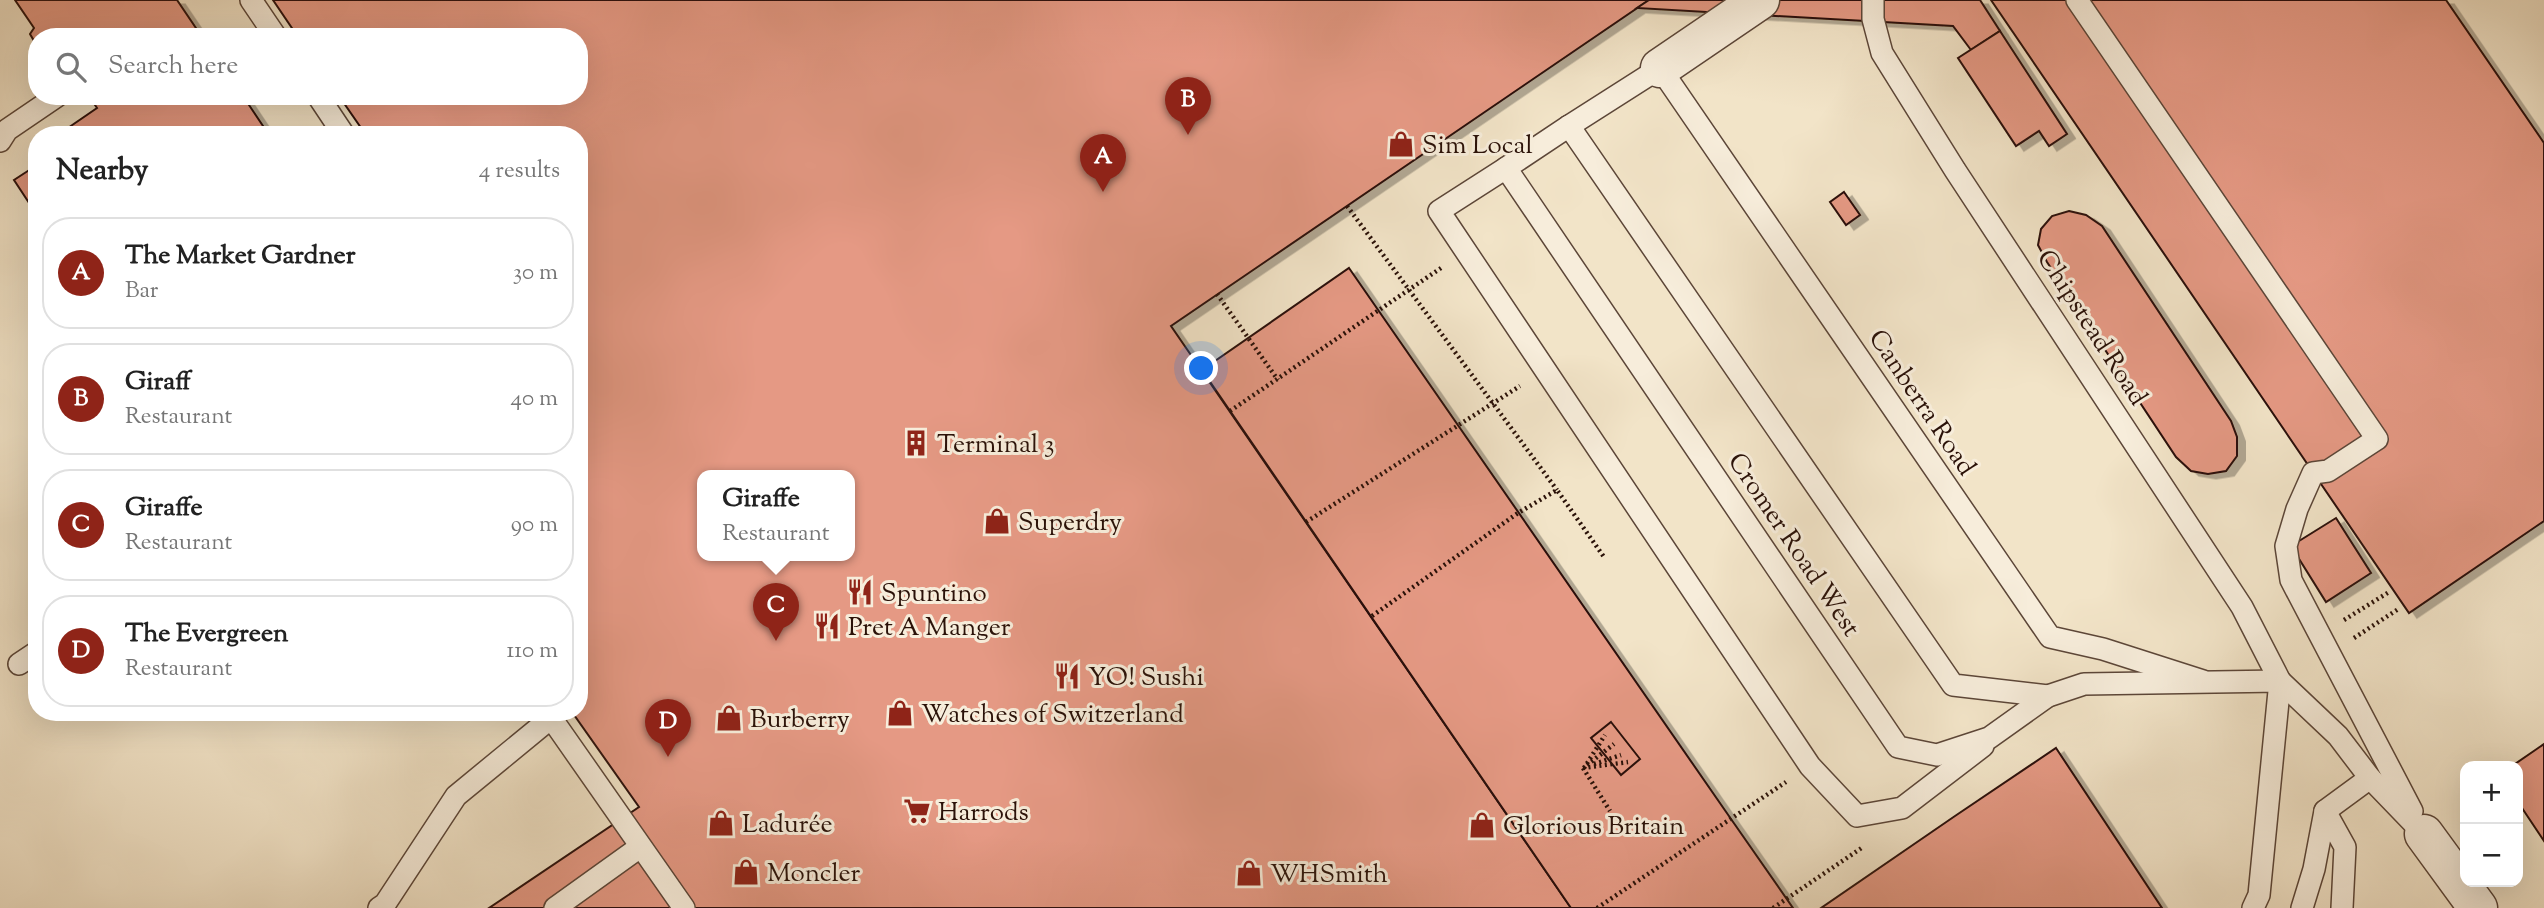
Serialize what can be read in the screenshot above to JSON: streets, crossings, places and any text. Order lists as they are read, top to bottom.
{
  "streets": {
    "lane": ["Chipstead Road", "Canberra Road", "Cromer Road West"]
  },
  "crossings": [
    ["Chipstead Road", "Cromer Road West"],
    ["Canberra Road", "Cromer Road West"]
  ],
  "places": {
    "shop": [
      "Sim Local",
      "Superdry",
      "Watches of Switzerland",
      "Burberry",
      "Ladurée",
      "Glorious Britain",
      "Moncler",
      "WHSmith"
    ],
    "building": ["Terminal 3"],
    "restaurant": ["Spuntino", "Pret A Manger", "YO! Sushi"],
    "supermarket": ["Harrods"]
  },
  "page": {
    "search": "Search here",
    "pins": [
      "B",
      "A",
      "C",
      "D"
    ],
    "heading": ["Nearby", "4 results"],
    "list": [
      {
        "mark": "A",
        "name": "The Market Gardner",
        "note": "Bar",
        "value": "30 m"
      },
      {
        "mark": "B",
        "name": "Giraff",
        "note": "Restaurant",
        "value": "40 m"
      },
      {
        "mark": "C",
        "name": "Giraffe",
        "note": "Restaurant",
        "value": "90 m"
      },
      {
        "mark": "D",
        "name": "The Evergreen",
        "note": "Restaurant",
        "value": "110 m"
      }
    ],
    "popup": ["Giraffe", "Restaurant"],
    "map_buttons": ["+", "−"]
  }
}
